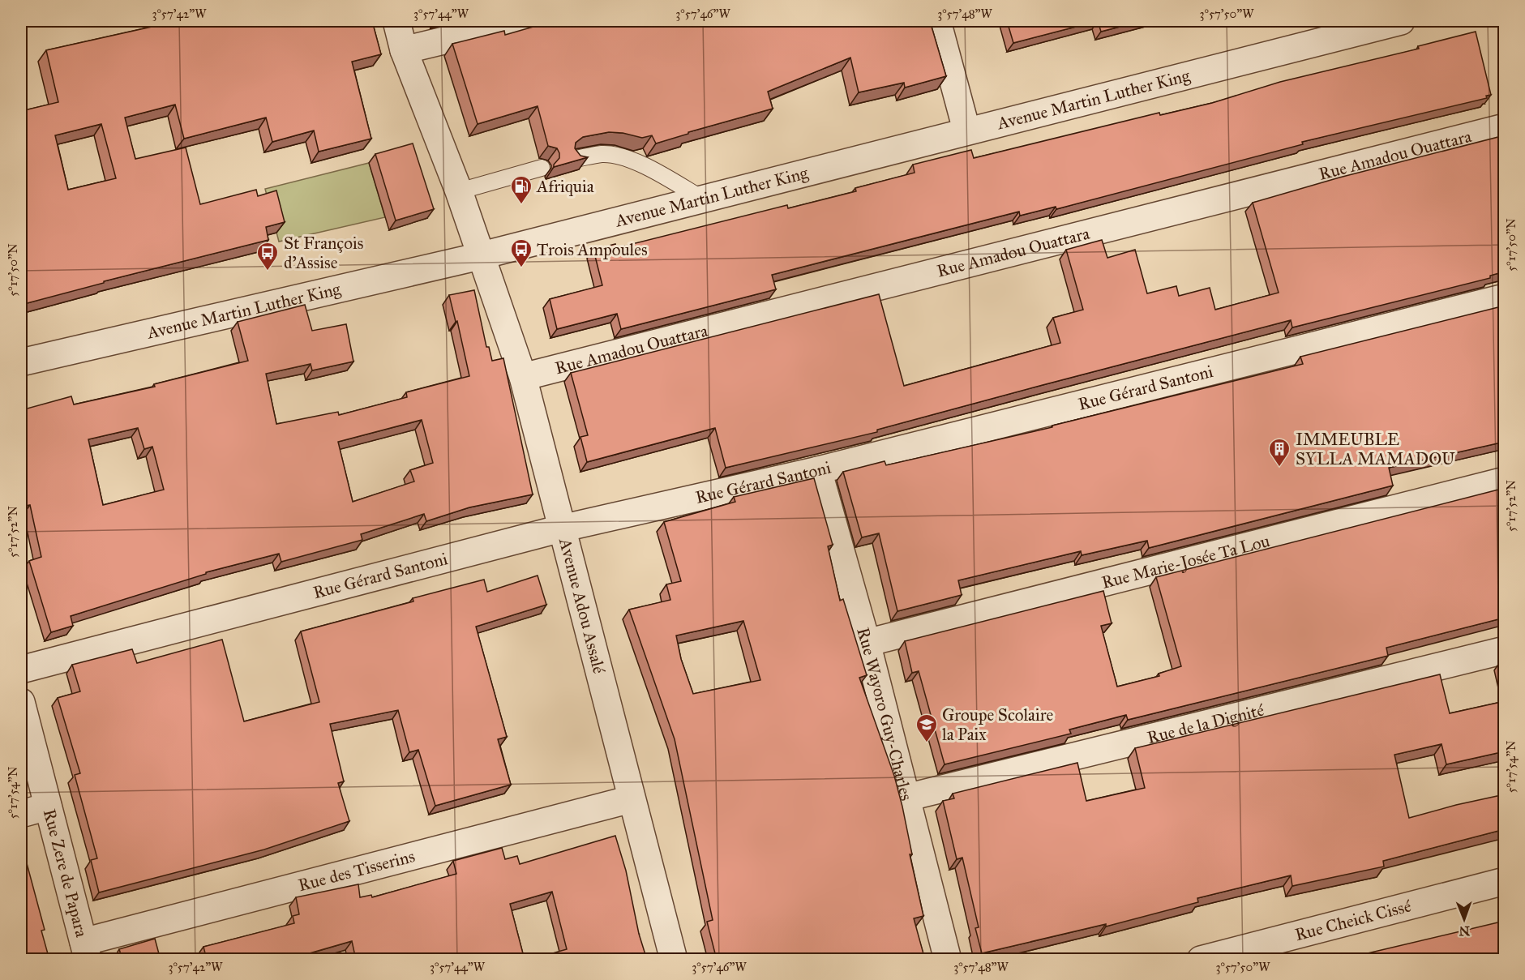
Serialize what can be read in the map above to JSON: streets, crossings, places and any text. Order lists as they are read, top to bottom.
{
  "streets": {
    "street": [
      "Avenue Martin Luther King",
      "Rue Amadou Ouattara",
      "Rue Gérard Santoni",
      "Rue Marie-Josée Ta Lou",
      "Avenue Adou Assalé",
      "Rue Wayoro Guy-Charles",
      "Rue de la Dignité",
      "Rue des Tisserins",
      "Rue Zere de Papara",
      "Rue Cheick Cissé"
    ]
  },
  "crossings": [
    ["Avenue Martin Luther King", "Avenue Adou Assalé"],
    ["Rue Amadou Ouattara", "Avenue Adou Assalé"],
    ["Rue Gérard Santoni", "Avenue Adou Assalé"],
    ["Rue Gérard Santoni", "Rue Wayoro Guy-Charles"],
    ["Rue Marie-Josée Ta Lou", "Rue Wayoro Guy-Charles"],
    ["Avenue Adou Assalé", "Rue des Tisserins"],
    ["Rue Wayoro Guy-Charles", "Rue de la Dignité"],
    ["Rue des Tisserins", "Rue Zere de Papara"]
  ],
  "places": {
    "fuel station": ["Afriquia"],
    "bus stop": ["Trois Ampoules", "St François d'Assise"],
    "building": ["IMMEUBLE SYLLA MAMADOU"],
    "school or university": ["Groupe Scolaire la Paix"]
  },
  "north": "bottom",
  "coordinates": [
    "3°57'42\"W",
    "3°57'44\"W",
    "3°57'46\"W",
    "3°57'48\"W",
    "3°57'50\"W",
    "5°17'50\"N",
    "5°17'52\"N",
    "5°17'54\"N"
  ]
}
